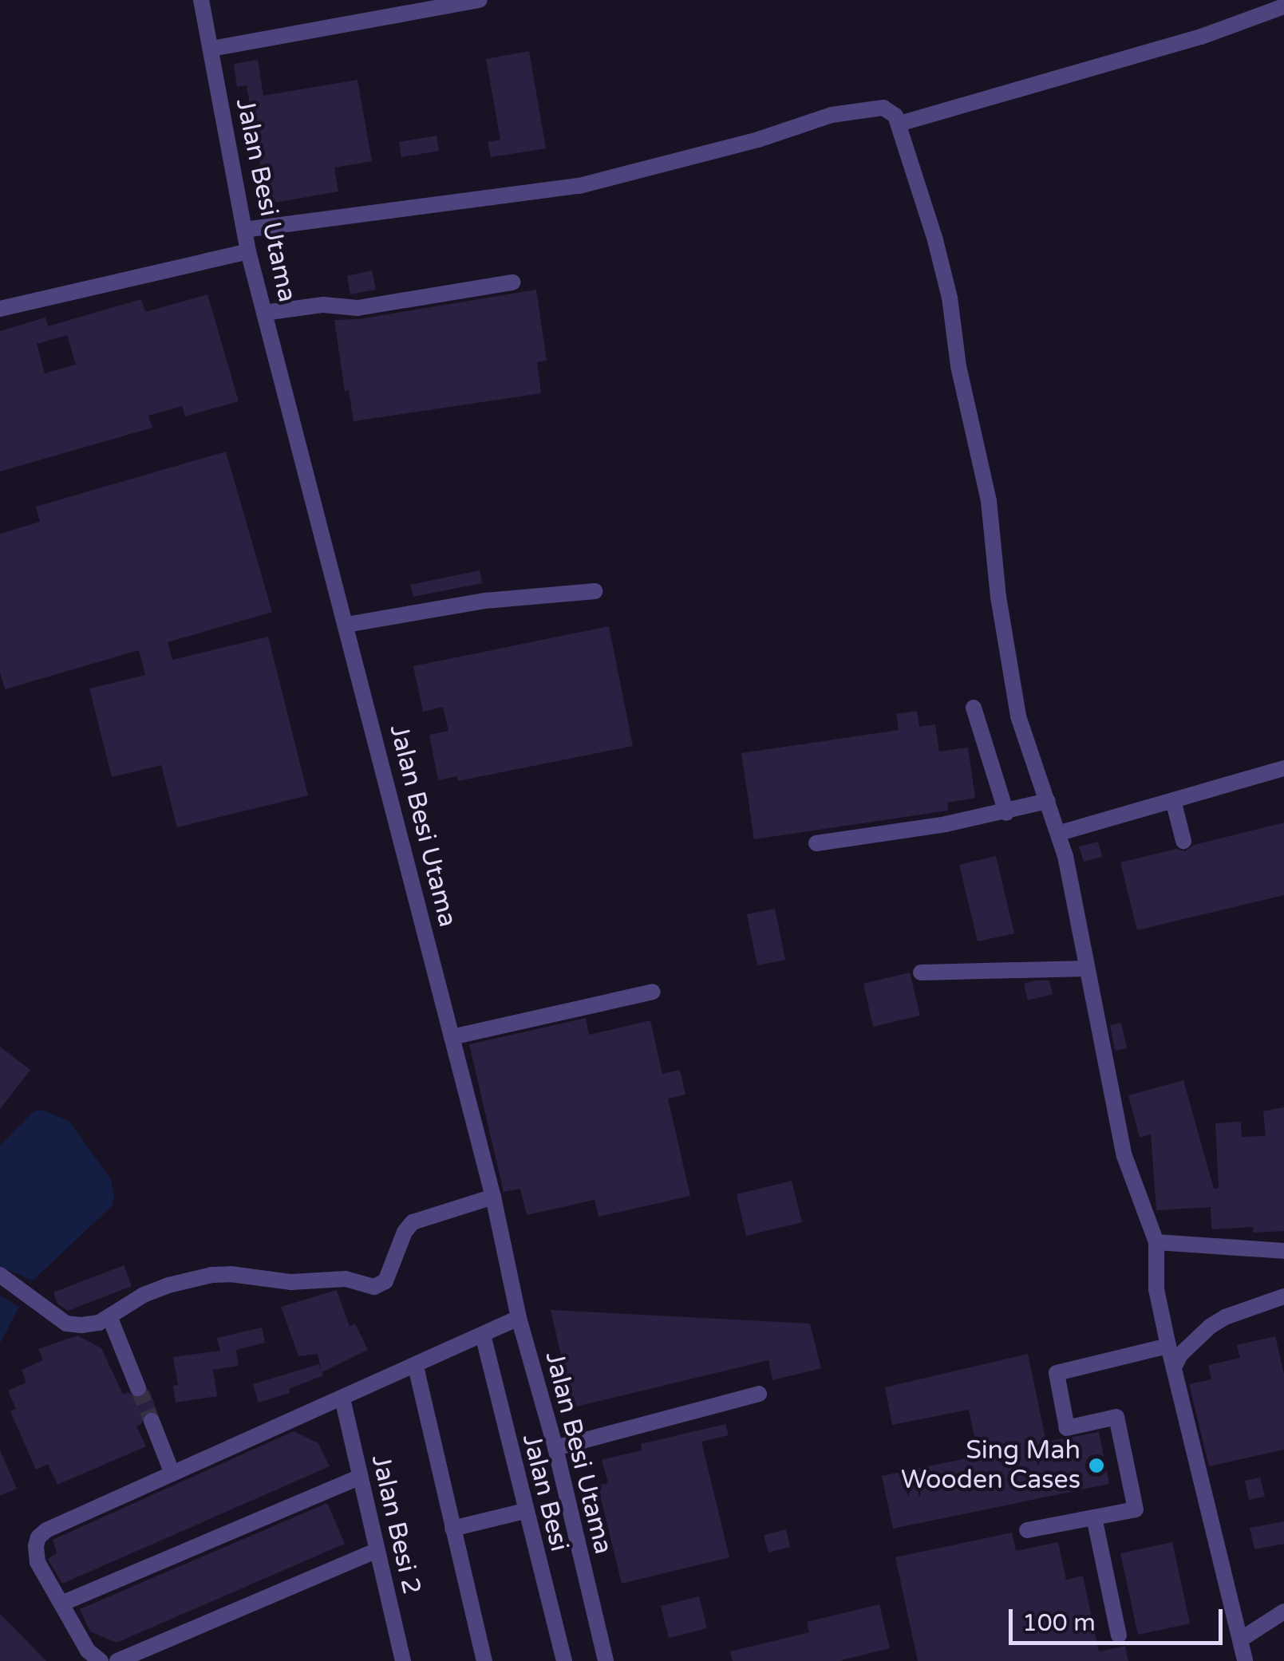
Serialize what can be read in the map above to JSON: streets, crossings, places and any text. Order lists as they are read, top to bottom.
{
  "streets": {
    "street": ["Jalan Besi Utama", "Jalan Besi", "Jalan Besi 2"]
  },
  "places": ["Sing Mah Wooden Cases"],
  "scale_bar": "100 m"
}
